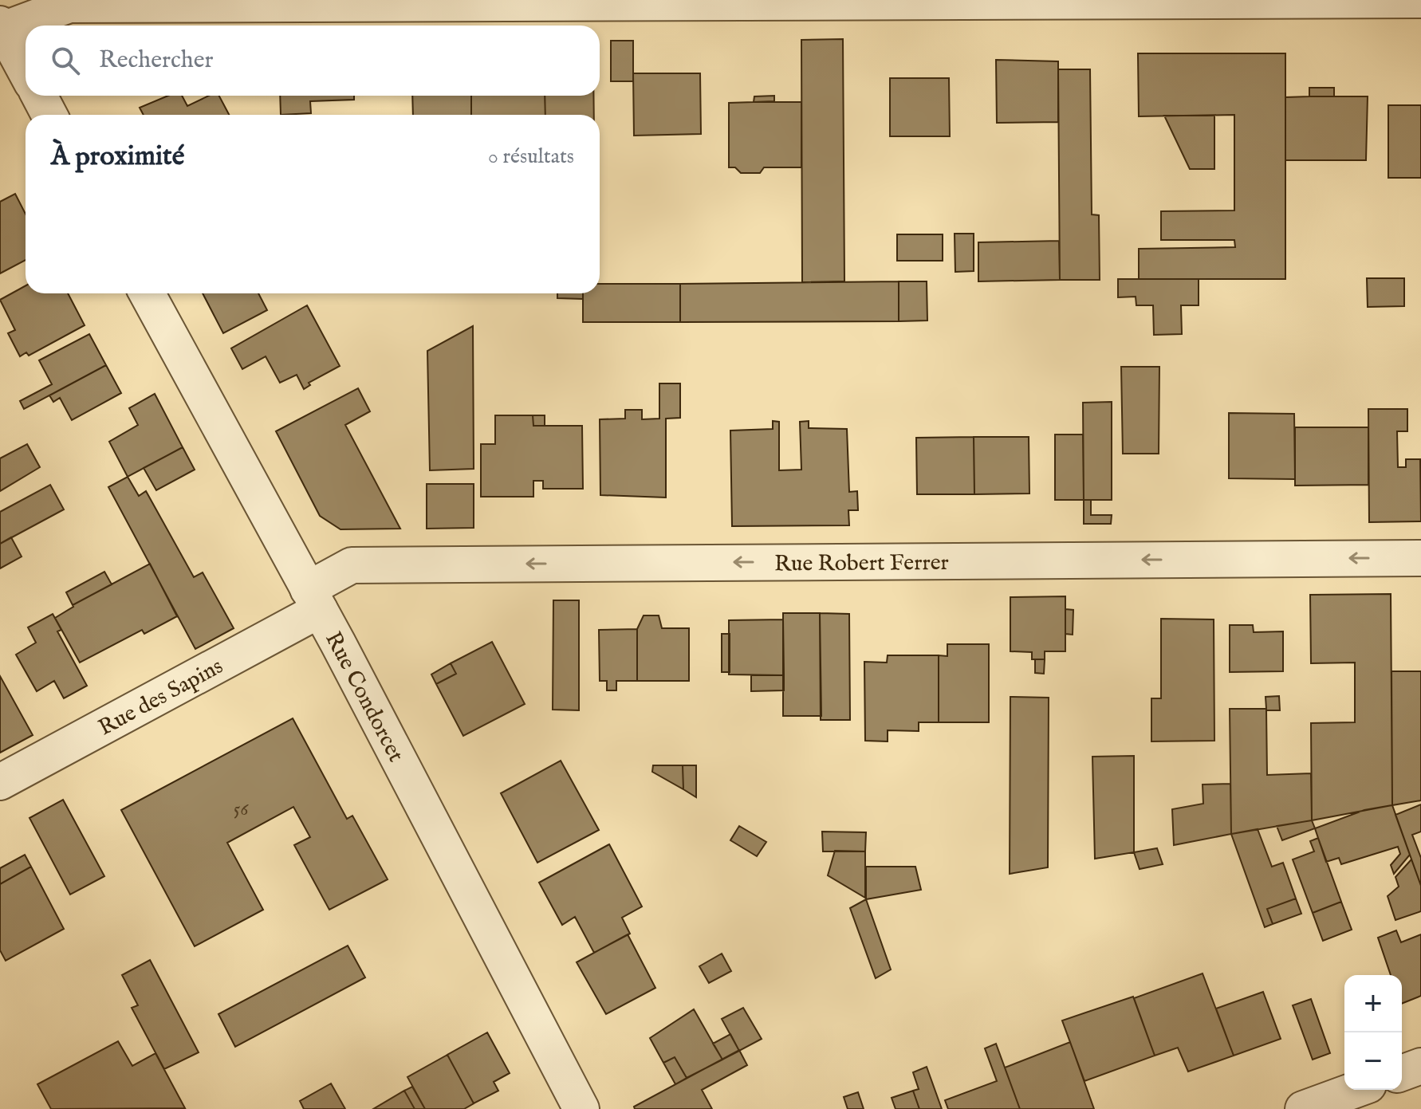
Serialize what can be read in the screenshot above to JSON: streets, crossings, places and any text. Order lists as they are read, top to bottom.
{
  "streets": {
    "street": ["Rue Robert Ferrer", "Rue des Sapins", "Rue Condorcet"]
  },
  "crossings": [
    ["Rue Robert Ferrer", "Rue des Sapins"],
    ["Rue Robert Ferrer", "Rue Condorcet"],
    ["Rue des Sapins", "Rue Condorcet"]
  ],
  "one_way": ["Rue Robert Ferrer"],
  "house_numbers": ["56"],
  "page": {
    "search": "Rechercher",
    "heading": ["À proximité", "0 résultats"],
    "map_buttons": ["+", "−"]
  }
}
